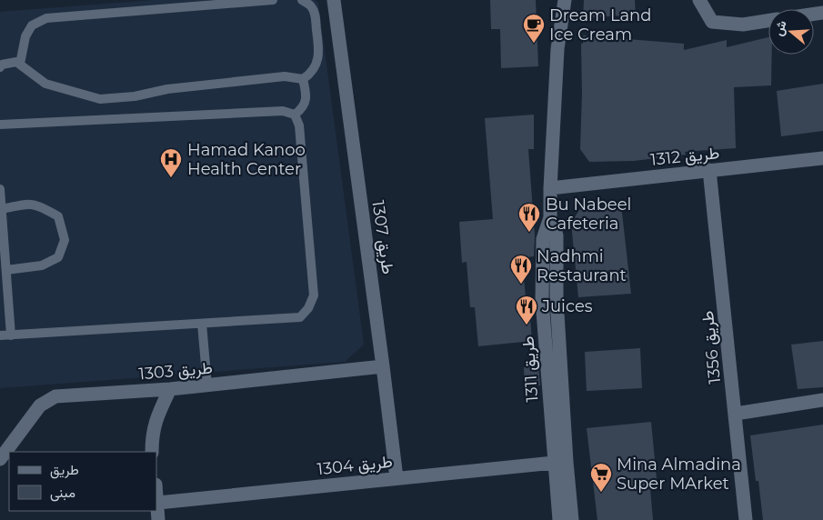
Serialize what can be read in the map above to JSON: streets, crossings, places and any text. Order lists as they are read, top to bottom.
{
  "streets": {
    "street": [
      "طريق 1312",
      "طريق 1307",
      "طريق 1356",
      "طريق 1311",
      "طريق 1303",
      "طريق 1304"
    ]
  },
  "crossings": [
    ["طريق 1312", "طريق 1356"],
    ["طريق 1312", "طريق 1311"],
    ["طريق 1307", "طريق 1303"],
    ["طريق 1307", "طريق 1304"],
    ["طريق 1311", "طريق 1304"]
  ],
  "places": {
    "cafe": ["Dream Land Ice Cream"],
    "hospital": ["Hamad Kanoo Health Center"],
    "restaurant": ["Bu Nabeel Cafeteria", "Nadhmi Restaurant", "Juices"],
    "supermarket": ["Mina Almadina Super MArket"]
  },
  "legend": ["طريق", "مبنى"],
  "north": "left"
}
